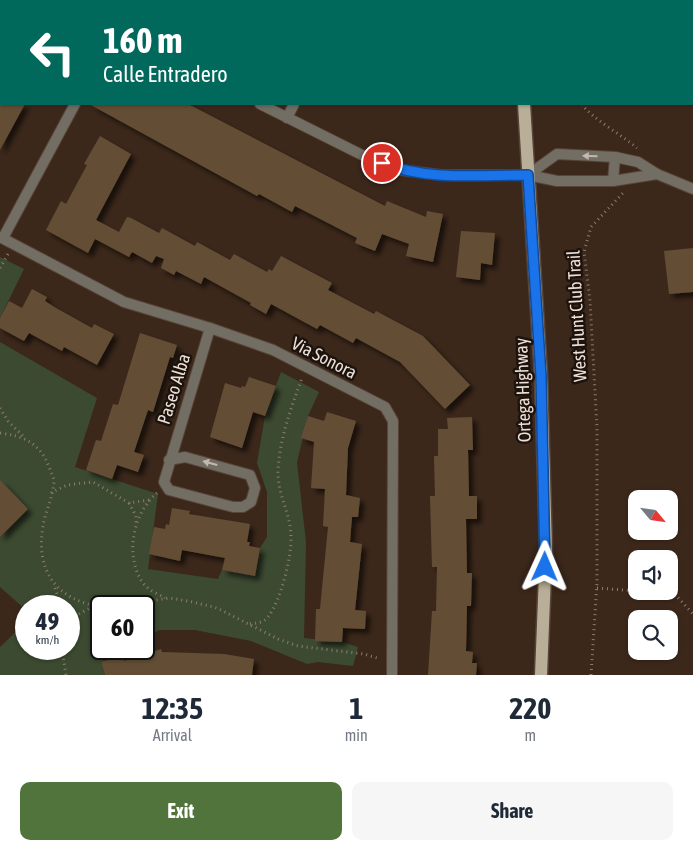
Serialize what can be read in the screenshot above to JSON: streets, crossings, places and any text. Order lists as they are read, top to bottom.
{
  "streets": {
    "main road": ["Ortega Highway"],
    "street": ["Via Sonora", "Paseo Alba"],
    "path": ["West Hunt Club Trail"]
  },
  "crossings": [
    ["Via Sonora", "Paseo Alba"]
  ],
  "north": "bottom right",
  "page": {
    "turn": ["160 m", "Calle Entradero"],
    "speed": "49 km/h",
    "limit": "60",
    "eta": [
      "12:35",
      "Arrival",
      "1",
      "min",
      "220",
      "m"
    ],
    "buttons": ["Exit", "Share"]
  }
}
